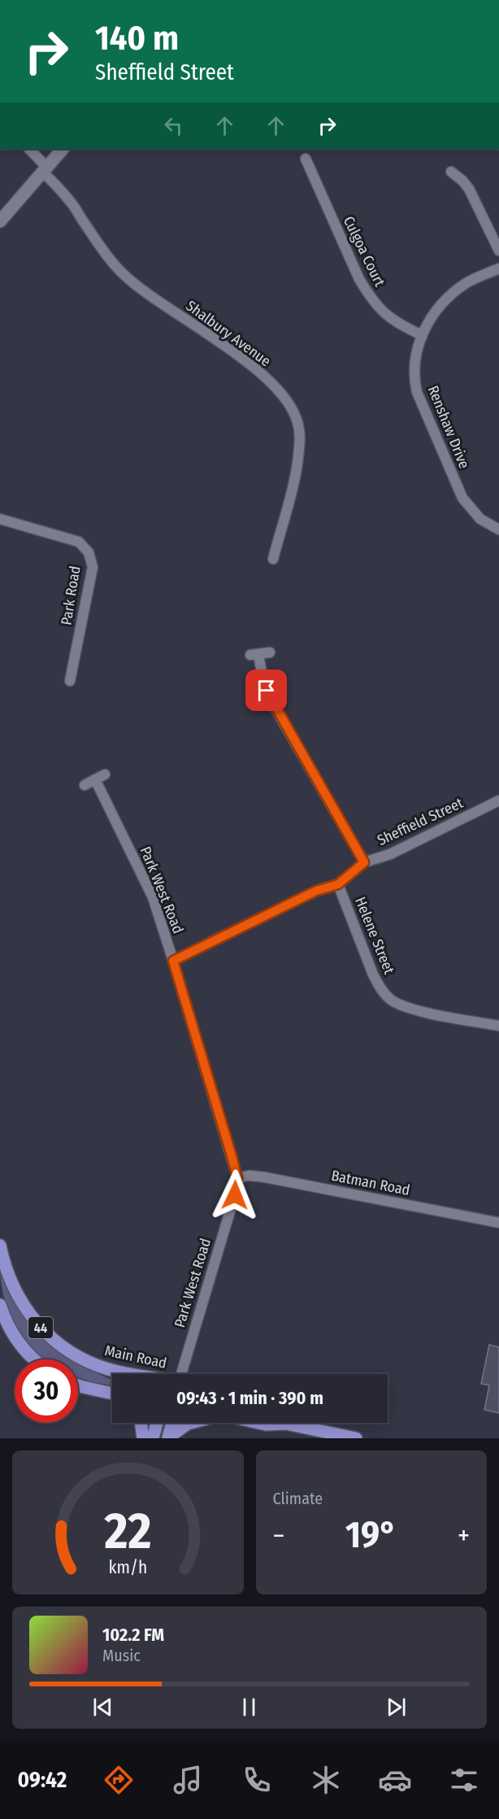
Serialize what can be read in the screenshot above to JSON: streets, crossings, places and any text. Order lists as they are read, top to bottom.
{
  "streets": {
    "main road": ["44", "Main Road"],
    "street": [
      "Culgoa Court",
      "Shalbury Avenue",
      "Renshaw Drive",
      "Park Road",
      "Sheffield Street",
      "Park West Road",
      "Helene Street",
      "Batman Road"
    ]
  },
  "crossings": [
    ["Culgoa Court", "Renshaw Drive"],
    ["Sheffield Street", "Park West Road"],
    ["Sheffield Street", "Helene Street"],
    ["Park West Road", "Batman Road"]
  ],
  "page": {
    "turn": ["140 m", "Sheffield Street"],
    "limit": "30",
    "trip": "09:43 · 1 min · 390 m",
    "tile": "Climate",
    "heat": ["−", "19°", "+"],
    "song": ["102.2 FM", "Music"],
    "tabs": "09:42",
    "gauge": ["22", "km/h"]
  }
}
